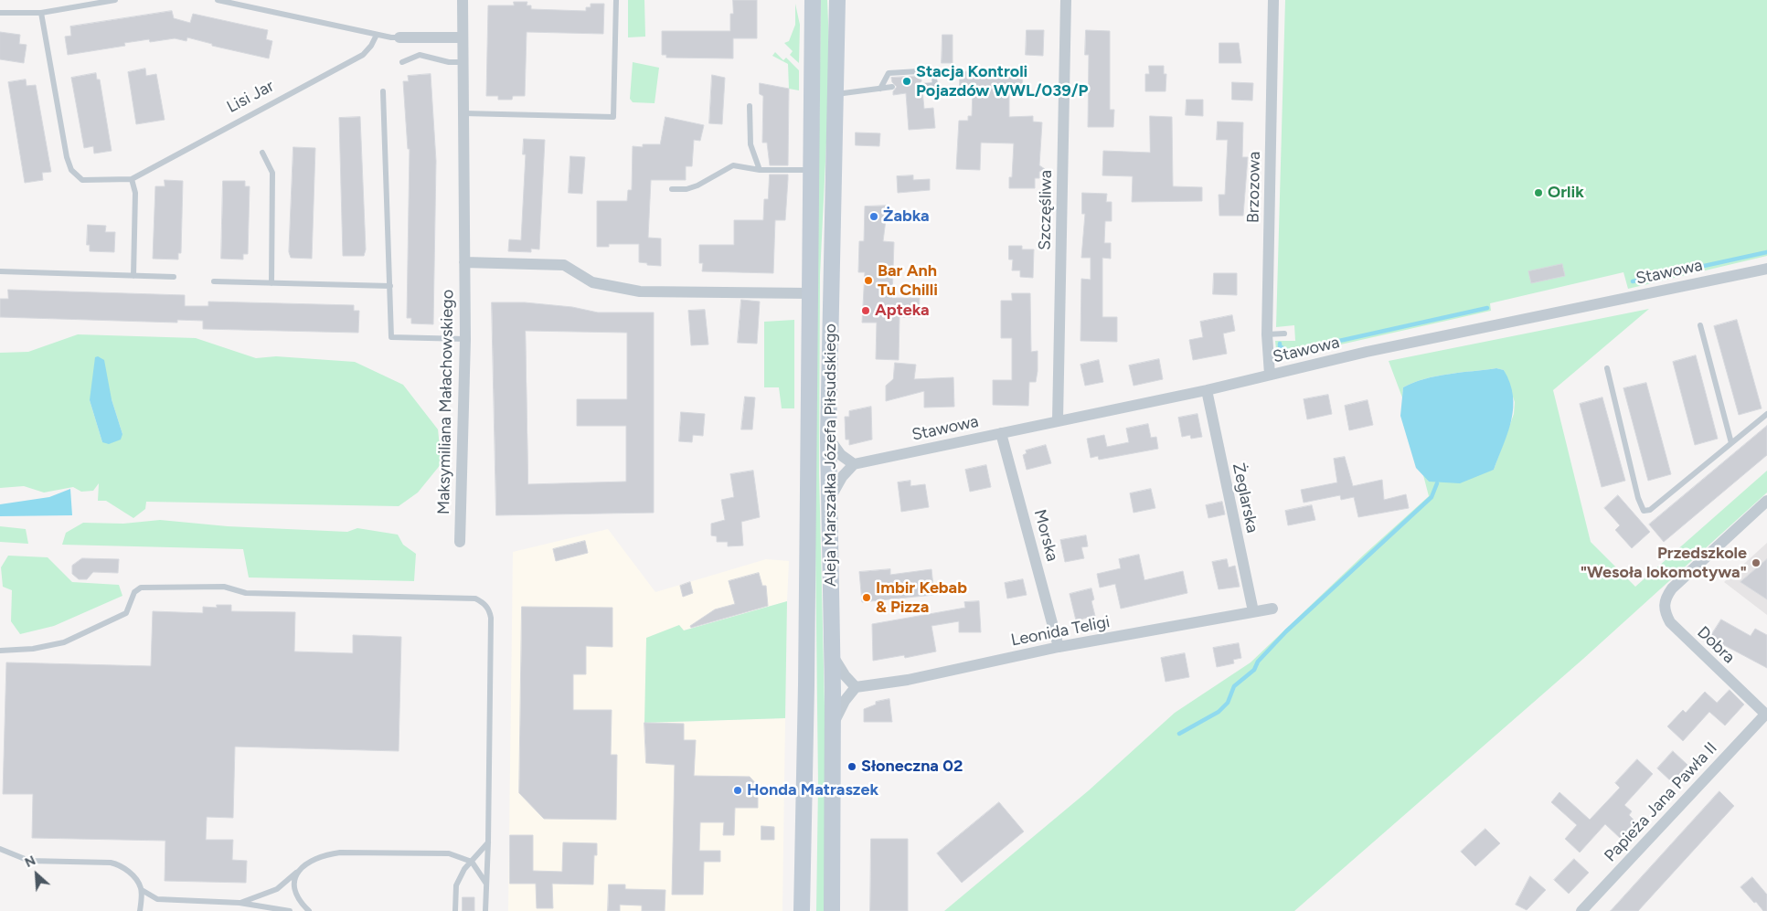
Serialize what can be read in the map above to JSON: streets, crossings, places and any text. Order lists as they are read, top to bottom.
{
  "streets": {
    "main road": ["Aleja Marszałka Józefa Piłsudskiego"],
    "street": [
      "Brzozowa",
      "Szczęśliwa",
      "Stawowa",
      "Maksymiliana Małachowskiego",
      "Żeglarska",
      "Morska",
      "Leonida Teligi",
      "Dobra",
      "Papieża Jana Pawła II"
    ],
    "lane": ["Lisi Jar"]
  },
  "crossings": [
    ["Brzozowa", "Stawowa"],
    ["Szczęśliwa", "Stawowa"],
    ["Stawowa", "Żeglarska"],
    ["Stawowa", "Morska"],
    ["Żeglarska", "Leonida Teligi"],
    ["Morska", "Leonida Teligi"],
    ["Dobra", "Papieża Jana Pawła II"]
  ],
  "places": [
    "Stacja Kontroli Pojazdów WWL/039/P",
    "Orlik",
    "Żabka",
    "Bar Anh Tu Chilli",
    "Apteka",
    "Przedszkole \"Wesoła lokomotywa\"",
    "Imbir Kebab & Pizza",
    "Słoneczna 02",
    "Honda Matraszek"
  ],
  "north": "top left"
}
